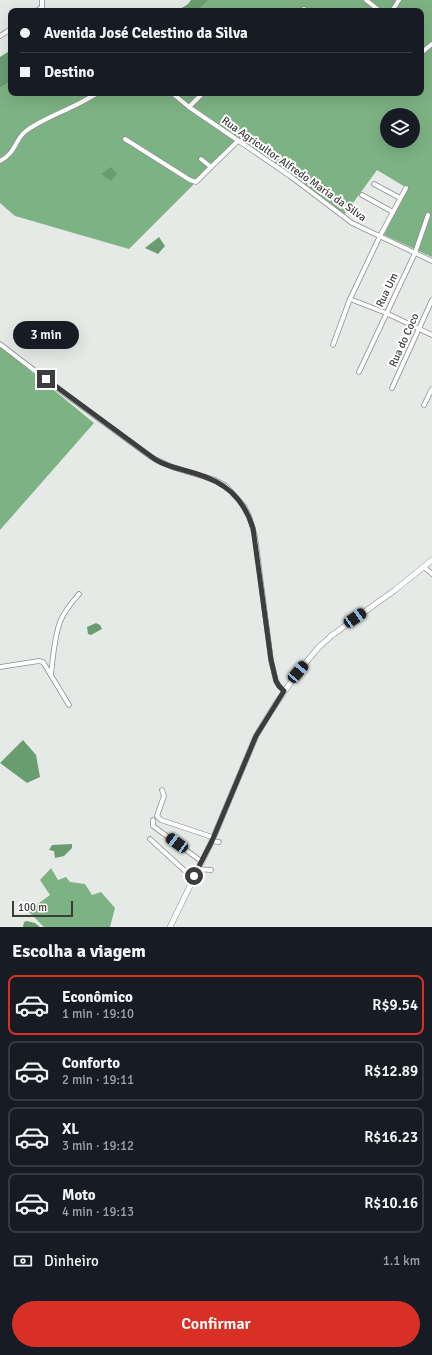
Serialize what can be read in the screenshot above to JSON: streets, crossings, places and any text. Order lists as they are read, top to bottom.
{
  "streets": {
    "street": ["Rua Agricultor Alfredo Maria da Silva", "Rua Um", "Rua do Coco"]
  },
  "crossings": [
    ["Rua Agricultor Alfredo Maria da Silva", "Rua Um"]
  ],
  "scale_bar": "100 m",
  "page": {
    "banner": ["Avenida José Celestino da Silva", "Destino"],
    "bubble": "3 min",
    "scale": "100 m",
    "heading": "Escolha a viagem",
    "list": [
      {
        "name": "Econômico",
        "note": "1 min · 19:10",
        "value": "R$9.54"
      },
      {
        "name": "Conforto",
        "note": "2 min · 19:11",
        "value": "R$12.89"
      },
      {
        "name": "XL",
        "note": "3 min · 19:12",
        "value": "R$16.23"
      },
      {
        "name": "Moto",
        "note": "4 min · 19:13",
        "value": "R$10.16"
      }
    ],
    "pay": ["Dinheiro", "1.1 km"],
    "buttons": "Confirmar"
  }
}
